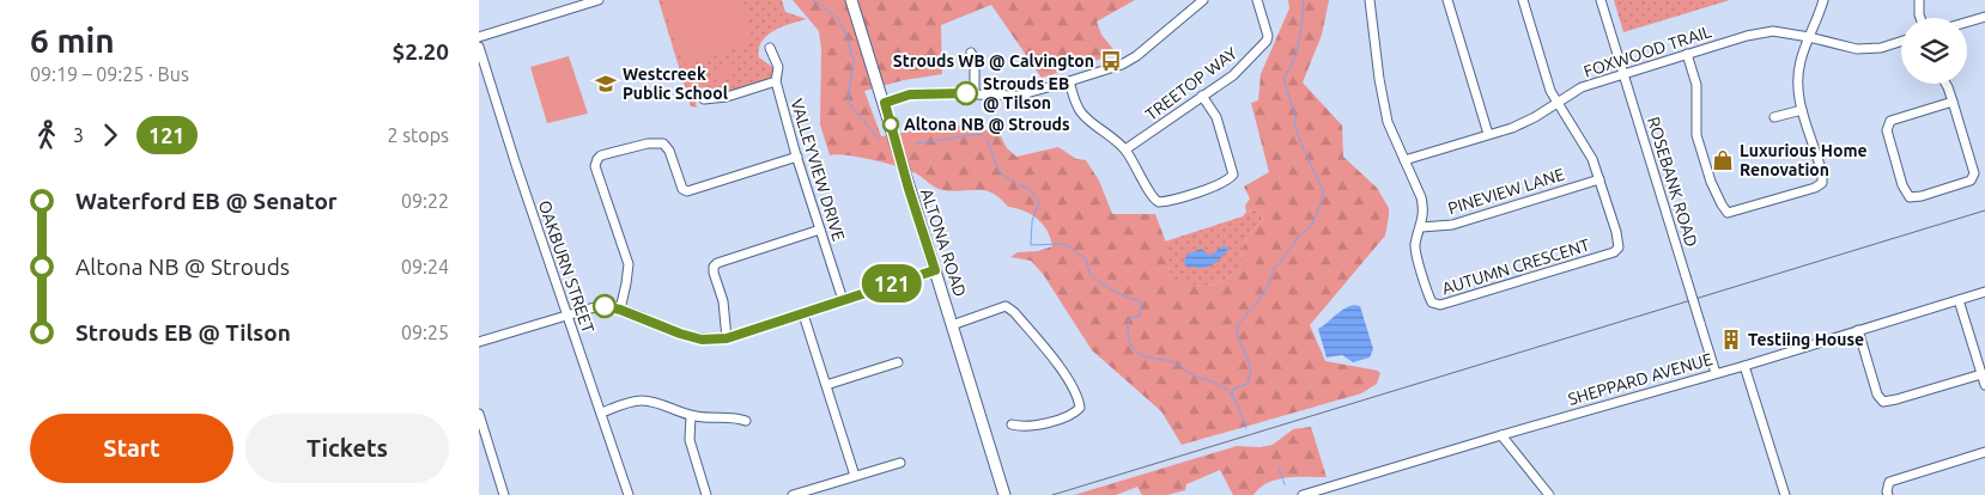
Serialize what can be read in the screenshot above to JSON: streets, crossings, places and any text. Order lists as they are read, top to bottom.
{
  "streets": {
    "main road": ["ALTONA ROAD"],
    "street": [
      "FOXWOOD TRAIL",
      "TREETOP WAY",
      "VALLEYVIEW DRIVE",
      "ROSEBANK ROAD",
      "PINEVIEW LANE",
      "OAKBURN STREET",
      "AUTUMN CRESCENT",
      "SHEPPARD AVENUE"
    ]
  },
  "crossings": [
    ["FOXWOOD TRAIL", "ROSEBANK ROAD"],
    ["FOXWOOD TRAIL", "AUTUMN CRESCENT"],
    ["ROSEBANK ROAD", "SHEPPARD AVENUE"],
    ["PINEVIEW LANE", "AUTUMN CRESCENT"]
  ],
  "places": {
    "bus stop": ["Strouds WB @ Calvington"],
    "school or university": ["Westcreek Public School"],
    "other": ["Strouds EB @ Tilson", "Altona NB @ Strouds"],
    "shop": ["Luxurious Home Renovation"],
    "building": ["Testiing House"]
  },
  "lines": ["bus line 121"],
  "page": {
    "heading": ["6 min", "09:19 – 09:25 · Bus", "$2.20"],
    "on_map": "121",
    "legs": ["3", "121", "2 stops"],
    "list": [
      {
        "name": "Waterford EB @ Senator",
        "value": "09:22"
      },
      {
        "name": "Altona NB @ Strouds",
        "value": "09:24"
      },
      {
        "name": "Strouds EB @ Tilson",
        "value": "09:25"
      }
    ],
    "buttons": ["Start", "Tickets"]
  }
}
